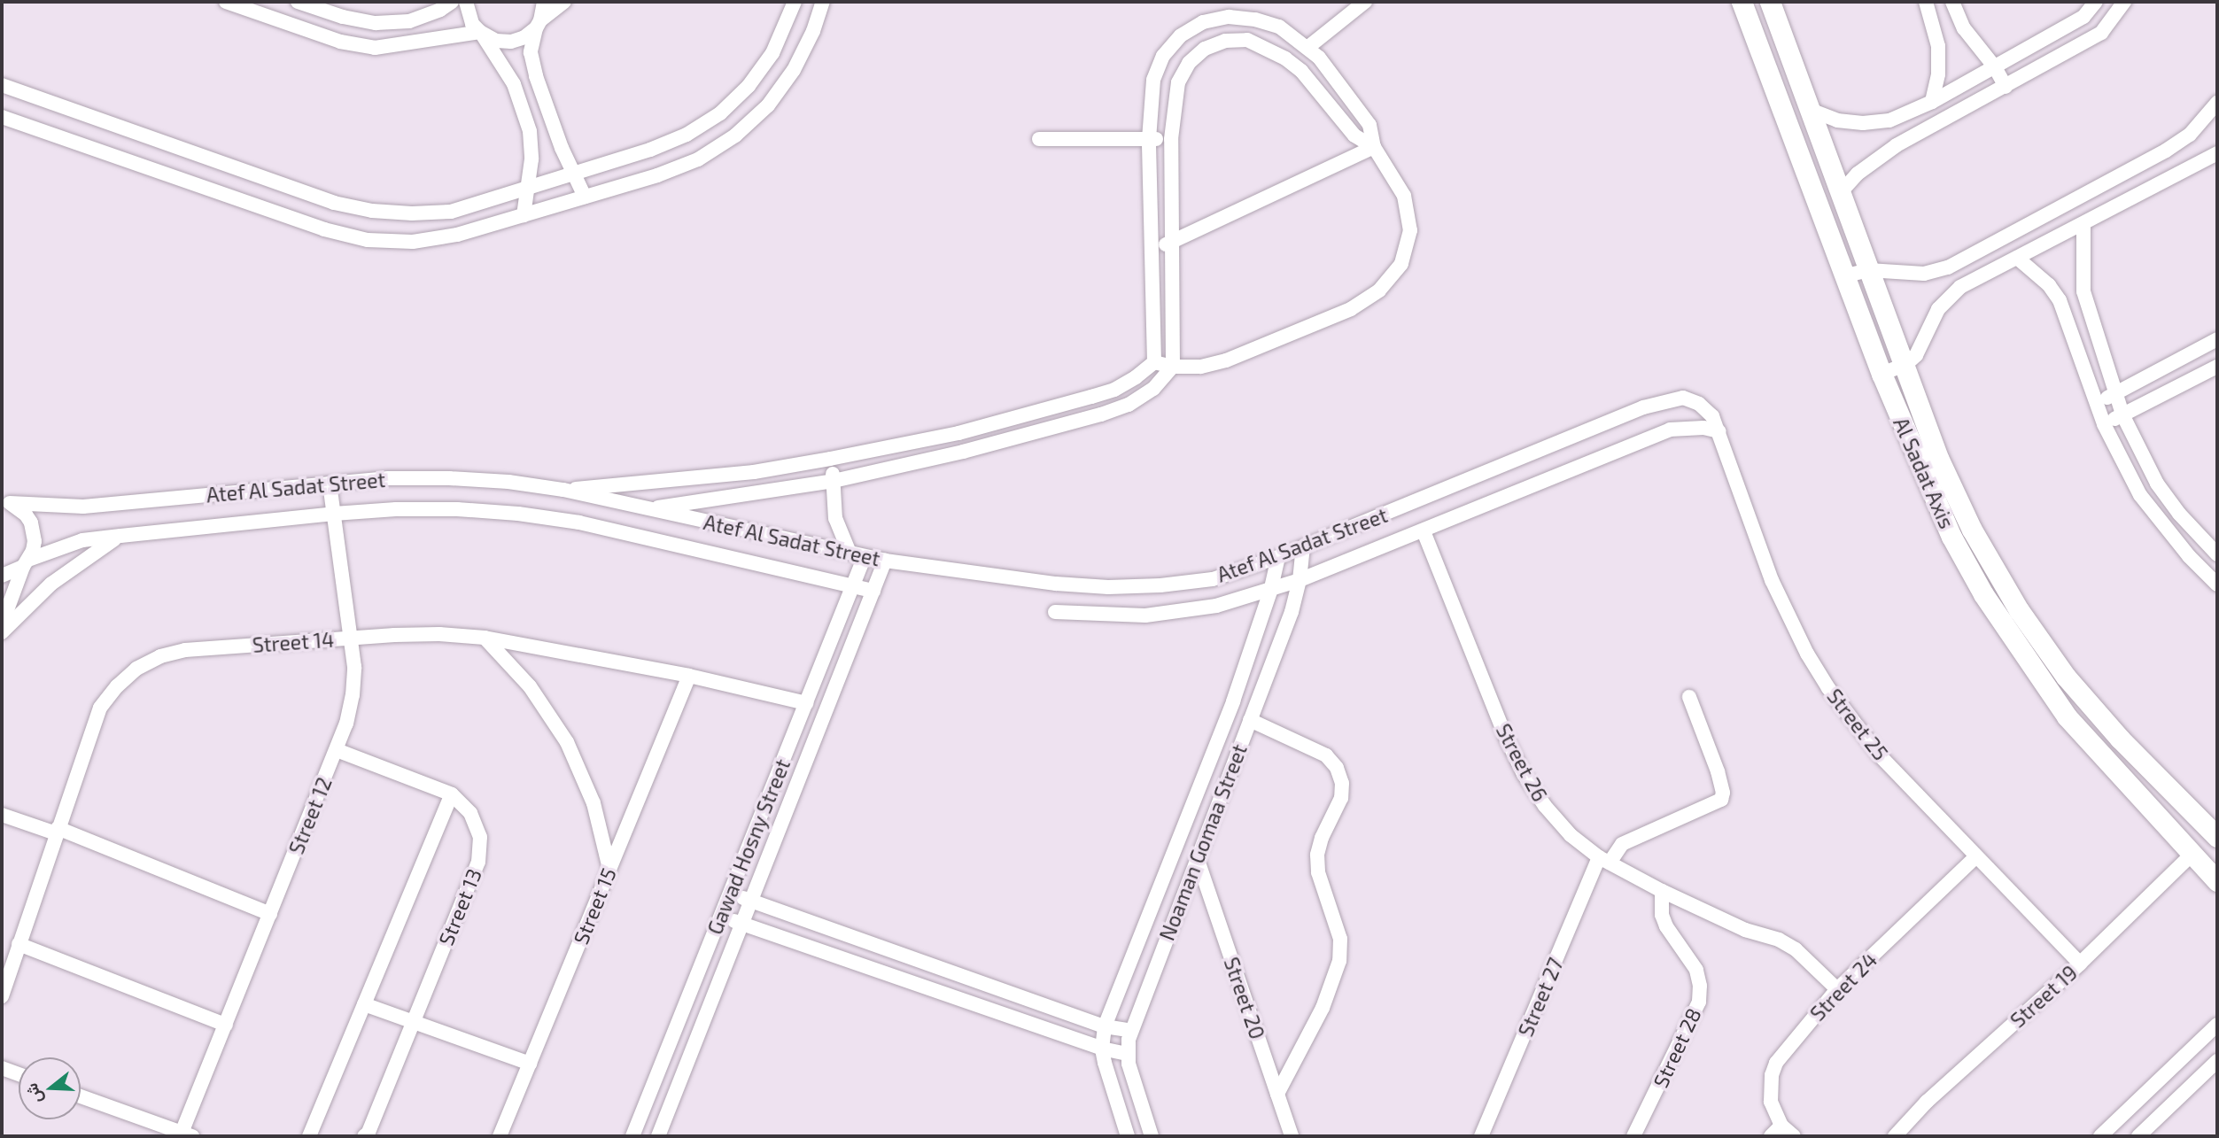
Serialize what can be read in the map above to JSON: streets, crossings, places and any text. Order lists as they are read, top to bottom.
{
  "streets": {
    "street": [
      "Al Sadat Axis",
      "Atef Al Sadat Street",
      "Street 14",
      "Street 25",
      "Street 26",
      "Street 12",
      "Noaman Gomaa Street",
      "Gawad Hosny Street",
      "Street 15",
      "Street 13",
      "Street 24",
      "Street 19",
      "Street 27",
      "Street 20",
      "Street 28"
    ]
  },
  "crossings": [
    ["Al Sadat Axis", "Street 19"],
    ["Atef Al Sadat Street", "Street 25"],
    ["Atef Al Sadat Street", "Street 26"],
    ["Atef Al Sadat Street", "Street 12"],
    ["Atef Al Sadat Street", "Noaman Gomaa Street"],
    ["Atef Al Sadat Street", "Gawad Hosny Street"],
    ["Street 14", "Street 12"],
    ["Street 14", "Gawad Hosny Street"],
    ["Street 14", "Street 15"],
    ["Street 25", "Street 24"],
    ["Street 25", "Street 19"],
    ["Street 26", "Street 24"],
    ["Street 26", "Street 27"],
    ["Street 26", "Street 28"],
    ["Street 12", "Street 13"],
    ["Noaman Gomaa Street", "Street 20"]
  ],
  "north": "left"
}
